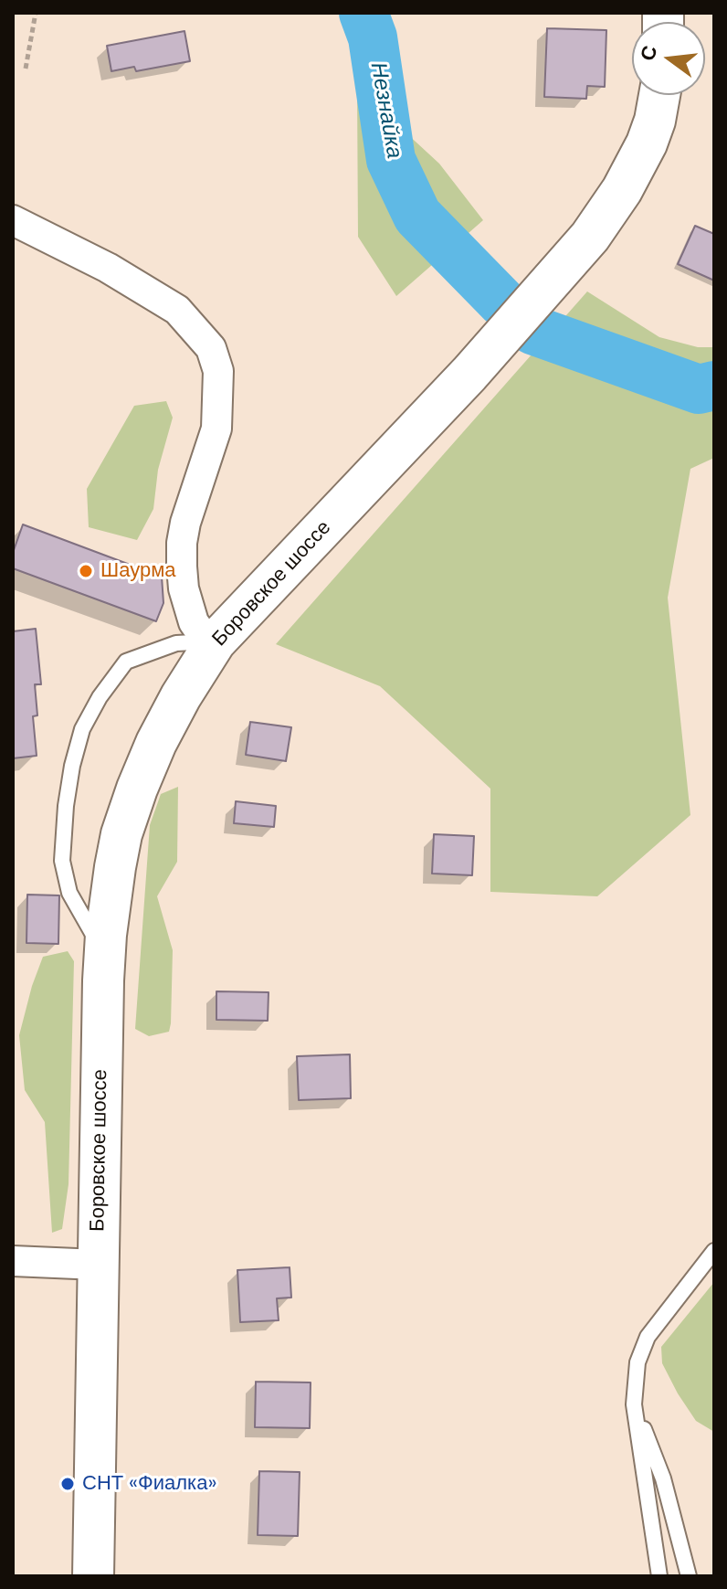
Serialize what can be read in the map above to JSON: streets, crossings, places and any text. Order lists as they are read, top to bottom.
{
  "streets": {
    "main road": ["Боровское шоссе"]
  },
  "water": ["Незнайка"],
  "places": ["Шаурма", "СНТ «Фиалка»"],
  "north": "left"
}
